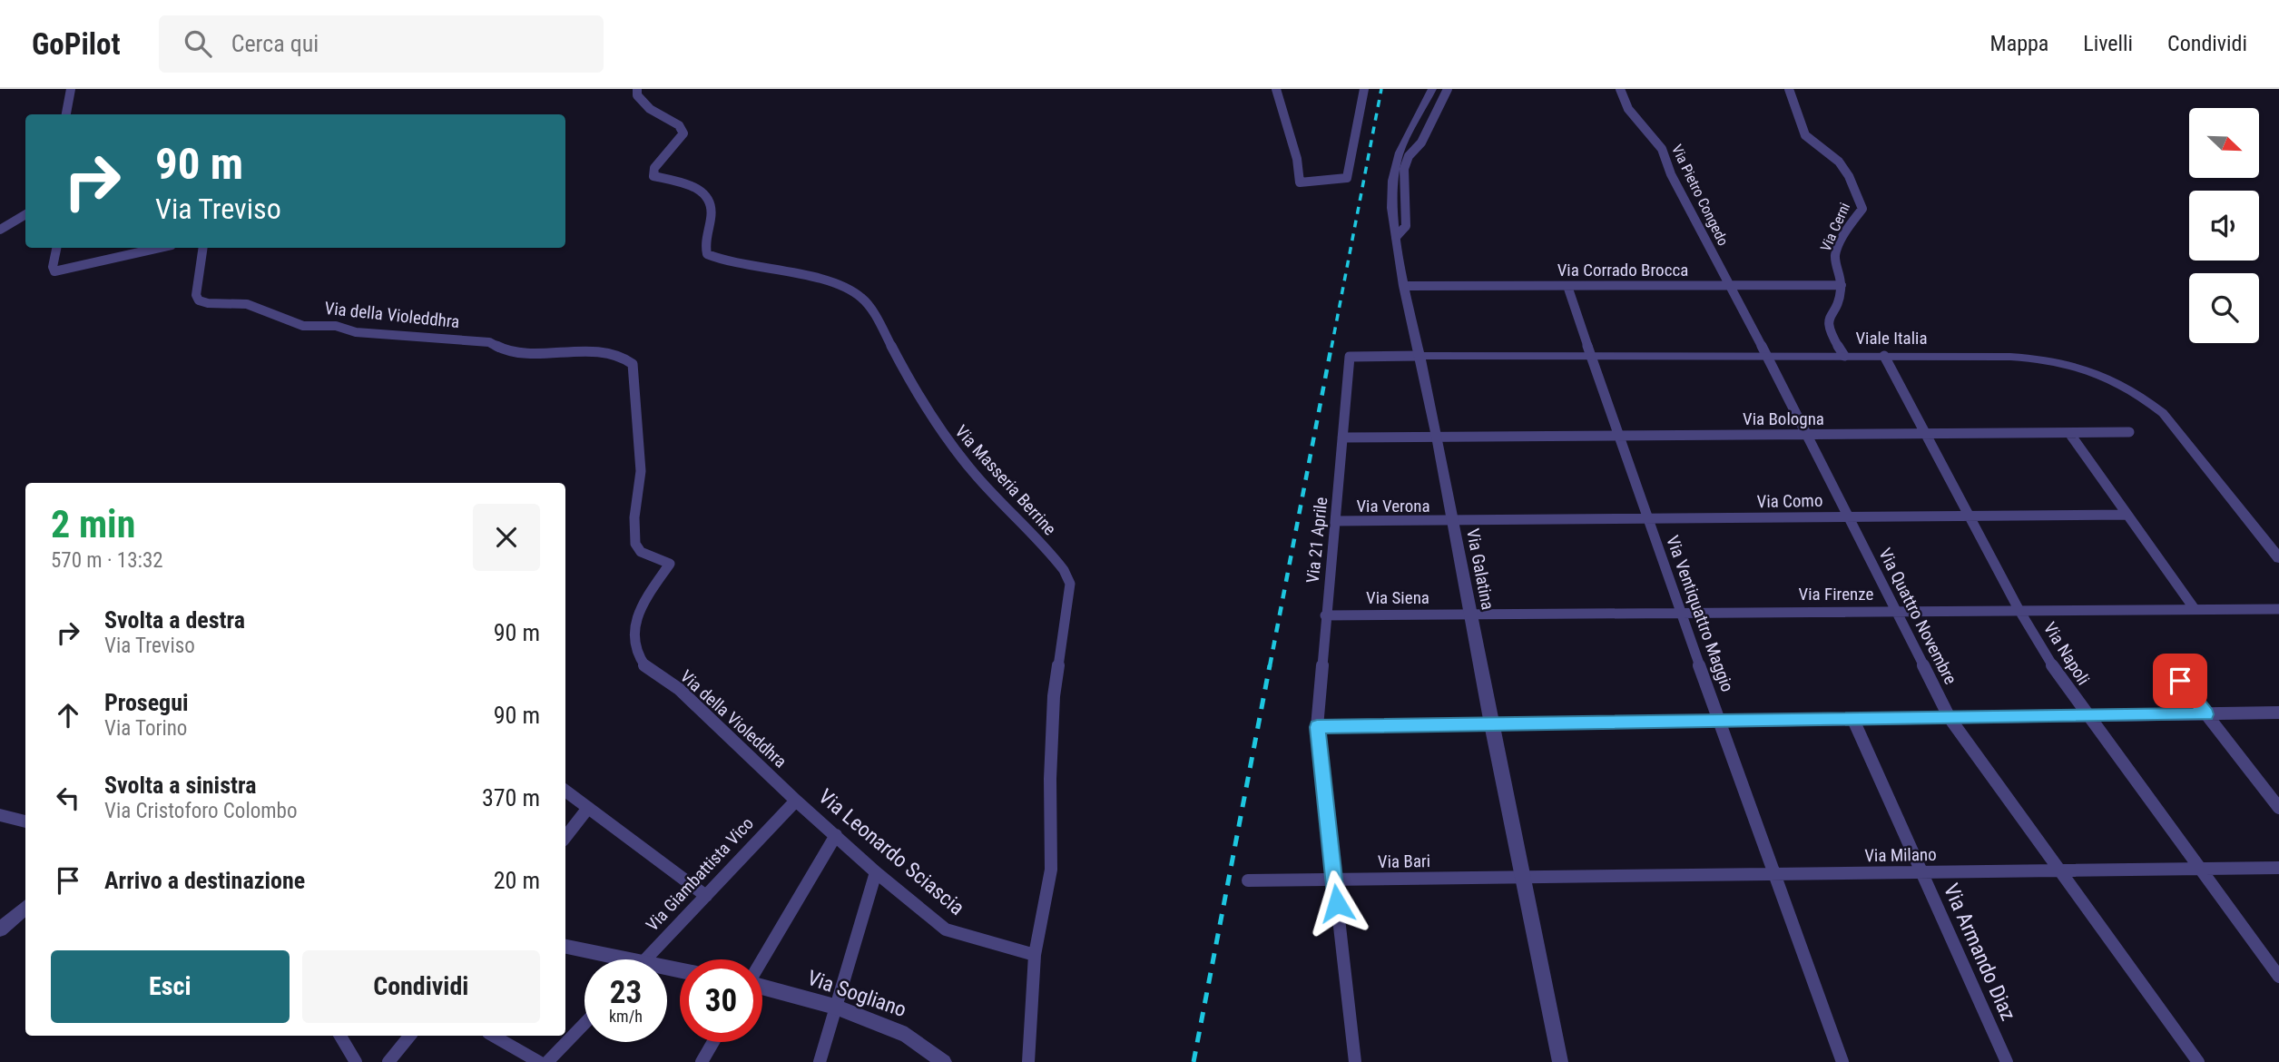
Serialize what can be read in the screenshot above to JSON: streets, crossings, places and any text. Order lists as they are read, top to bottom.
{
  "streets": {
    "street": [
      "Via Pietro Congedo",
      "Via Cerni",
      "Via Corrado Brocca",
      "Via della Violeddhra",
      "Viale Italia",
      "Via Bologna",
      "Via Masseria Berrine",
      "Via Como",
      "Via Verona",
      "Via 21 Aprile",
      "Via Galatina",
      "Via Firenze",
      "Via Siena",
      "Via Ventiquattro Maggio",
      "Via Quattro Novembre",
      "Via Napoli",
      "Via Leonardo Sciascia",
      "Via Milano",
      "Via Bari",
      "Via Giambattista Vico",
      "Via Armando Diaz",
      "Via Sogliano"
    ]
  },
  "crossings": [
    ["Via Pietro Congedo", "Via Corrado Brocca"],
    ["Via Cerni", "Via Corrado Brocca"],
    ["Via Corrado Brocca", "Via Galatina"],
    ["Via della Violeddhra", "Via Leonardo Sciascia"],
    ["Via della Violeddhra", "Via Giambattista Vico"],
    ["Viale Italia", "Via 21 Aprile"],
    ["Viale Italia", "Via Galatina"],
    ["Viale Italia", "Via Ventiquattro Maggio"],
    ["Viale Italia", "Via Quattro Novembre"],
    ["Viale Italia", "Via Napoli"],
    ["Via Bologna", "Via 21 Aprile"],
    ["Via Bologna", "Via Galatina"],
    ["Via Bologna", "Via Ventiquattro Maggio"],
    ["Via Bologna", "Via Quattro Novembre"],
    ["Via Bologna", "Via Napoli"],
    ["Via Masseria Berrine", "Via Leonardo Sciascia"],
    ["Via Como", "Via Verona"],
    ["Via Como", "Via Galatina"],
    ["Via Como", "Via Ventiquattro Maggio"],
    ["Via Como", "Via Quattro Novembre"],
    ["Via Como", "Via Napoli"],
    ["Via Verona", "Via 21 Aprile"],
    ["Via Verona", "Via Galatina"],
    ["Via 21 Aprile", "Via Galatina"],
    ["Via 21 Aprile", "Via Siena"],
    ["Via 21 Aprile", "Via Bari"],
    ["Via Galatina", "Via Firenze"],
    ["Via Galatina", "Via Siena"],
    ["Via Galatina", "Via Milano"],
    ["Via Galatina", "Via Bari"],
    ["Via Firenze", "Via Siena"],
    ["Via Firenze", "Via Ventiquattro Maggio"],
    ["Via Firenze", "Via Quattro Novembre"],
    ["Via Firenze", "Via Napoli"],
    ["Via Ventiquattro Maggio", "Via Milano"],
    ["Via Quattro Novembre", "Via Milano"],
    ["Via Napoli", "Via Milano"],
    ["Via Leonardo Sciascia", "Via Giambattista Vico"],
    ["Via Milano", "Via Bari"],
    ["Via Milano", "Via Armando Diaz"]
  ],
  "north": "bottom right",
  "page": {
    "header": "GoPilot",
    "search": "Cerca qui",
    "nav": ["Mappa", "Livelli", "Condividi"],
    "turn": ["90 m", "Via Treviso"],
    "heading": ["2 min", "570 m · 13:32"],
    "list": [
      {
        "name": "Svolta a destra",
        "note": "Via Treviso",
        "value": "90 m"
      },
      {
        "name": "Prosegui",
        "note": "Via Torino",
        "value": "90 m"
      },
      {
        "name": "Svolta a sinistra",
        "note": "Via Cristoforo Colombo",
        "value": "370 m"
      },
      {
        "name": "Arrivo a destinazione",
        "value": "20 m"
      }
    ],
    "buttons": ["Esci", "Condividi"],
    "speed": "23 km/h",
    "limit": "30"
  }
}
